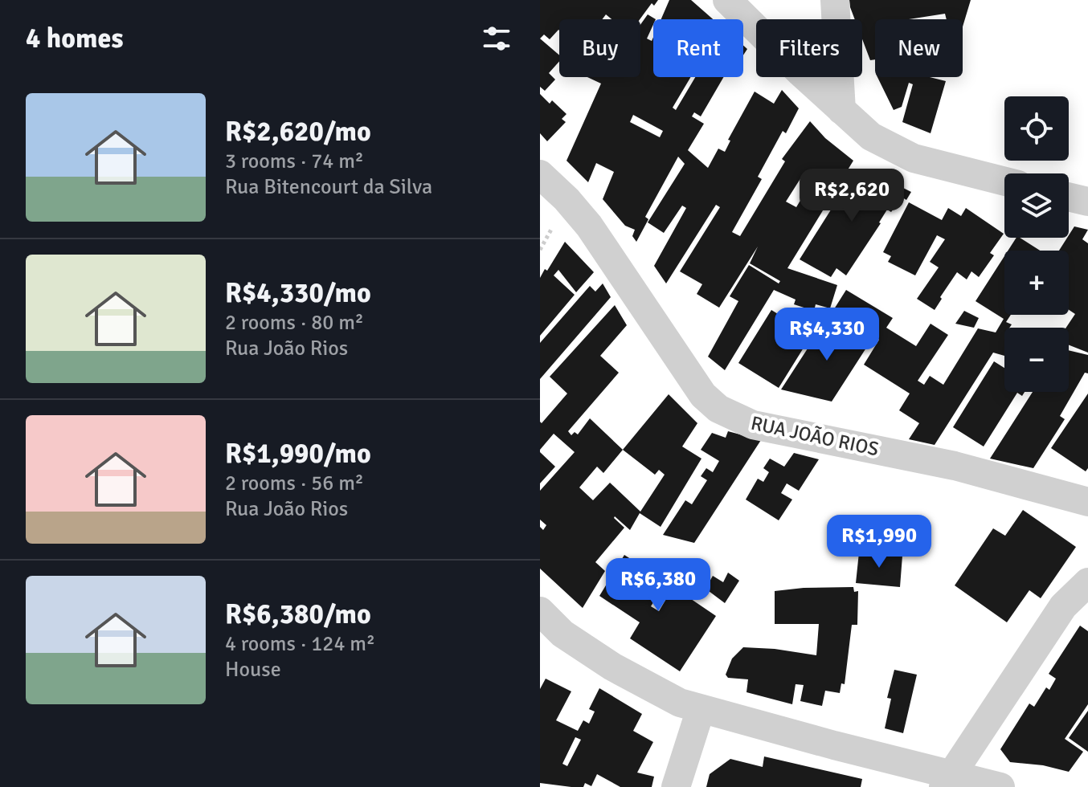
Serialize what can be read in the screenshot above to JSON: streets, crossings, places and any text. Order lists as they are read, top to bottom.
{
  "streets": {
    "street": ["RUA JOÃO RIOS"]
  },
  "page": {
    "heading": "4 homes",
    "chip": [
      "Buy",
      "Rent",
      "Filters",
      "New"
    ],
    "list": [
      {
        "name": "R$2,620/mo",
        "note": "3 rooms · 74 m² · Rua Bitencourt da Silva"
      },
      {
        "name": "R$4,330/mo",
        "note": "2 rooms · 80 m² · Rua João Rios"
      },
      {
        "name": "R$1,990/mo",
        "note": "2 rooms · 56 m² · Rua João Rios"
      },
      {
        "name": "R$6,380/mo",
        "note": "4 rooms · 124 m² · House"
      }
    ],
    "map_buttons": ["+", "−"],
    "price": [
      "R$2,620",
      "R$4,330",
      "R$1,990",
      "R$6,380"
    ]
  }
}
